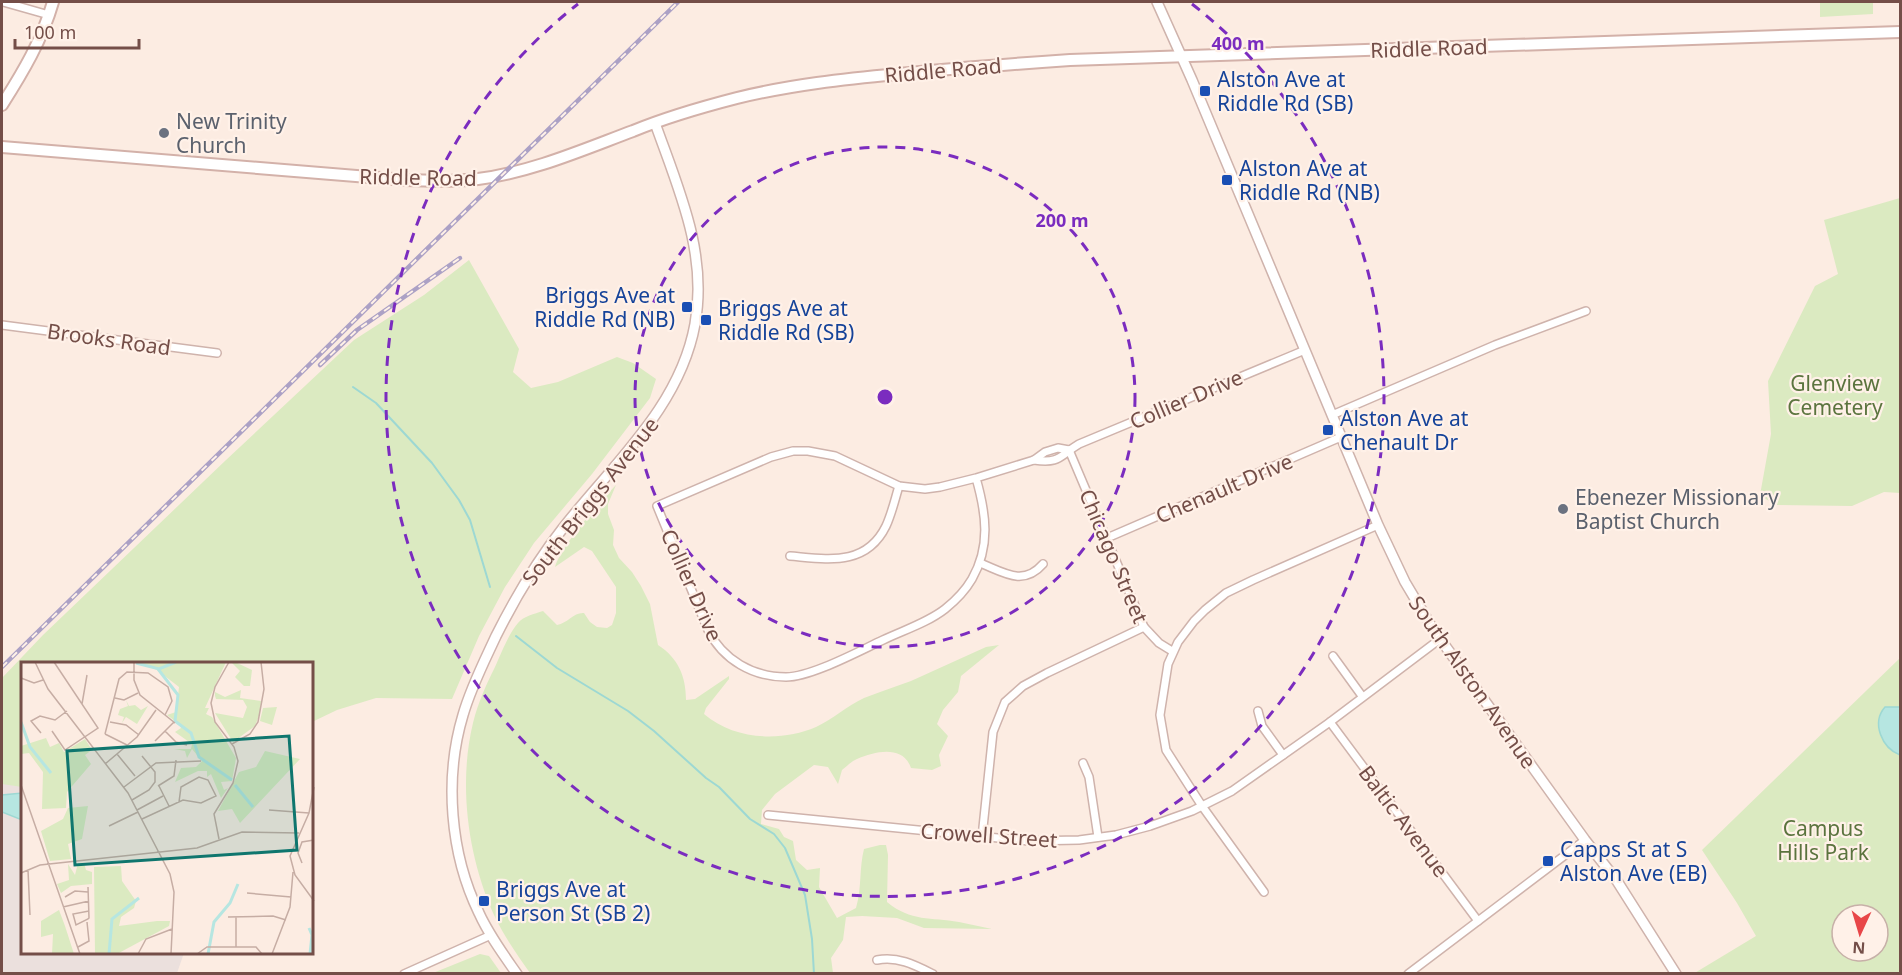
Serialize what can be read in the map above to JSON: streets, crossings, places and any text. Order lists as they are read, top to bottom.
{
  "streets": {
    "main road": ["Riddle Road"],
    "street": [
      "Brooks Road",
      "Collier Drive",
      "Chenault Drive",
      "South Briggs Avenue",
      "Chicago Street",
      "South Alston Avenue",
      "Baltic Avenue",
      "Crowell Street"
    ]
  },
  "crossings": [
    ["Riddle Road", "South Briggs Avenue"],
    ["Riddle Road", "South Alston Avenue"],
    ["Collier Drive", "Chicago Street"],
    ["Collier Drive", "South Alston Avenue"],
    ["Chenault Drive", "Chicago Street"],
    ["Chenault Drive", "South Alston Avenue"],
    ["South Alston Avenue", "Crowell Street"],
    ["Baltic Avenue", "Crowell Street"]
  ],
  "parks": ["Glenview Cemetery", "Campus Hills Park"],
  "places": {
    "transit": [
      "Alston Ave at Riddle Rd (SB)",
      "Alston Ave at Riddle Rd (NB)",
      "Briggs Ave at Riddle Rd (NB)",
      "Briggs Ave at Riddle Rd (SB)",
      "Alston Ave at Chenault Dr",
      "Capps St at S Alston Ave (EB)",
      "Briggs Ave at Person St (SB 2)"
    ],
    "other": ["New Trinity Church", "Ebenezer Missionary Baptist Church"]
  },
  "scale_bar": "100 m",
  "north": "bottom",
  "rings": ["400 m", "200 m"]
}
